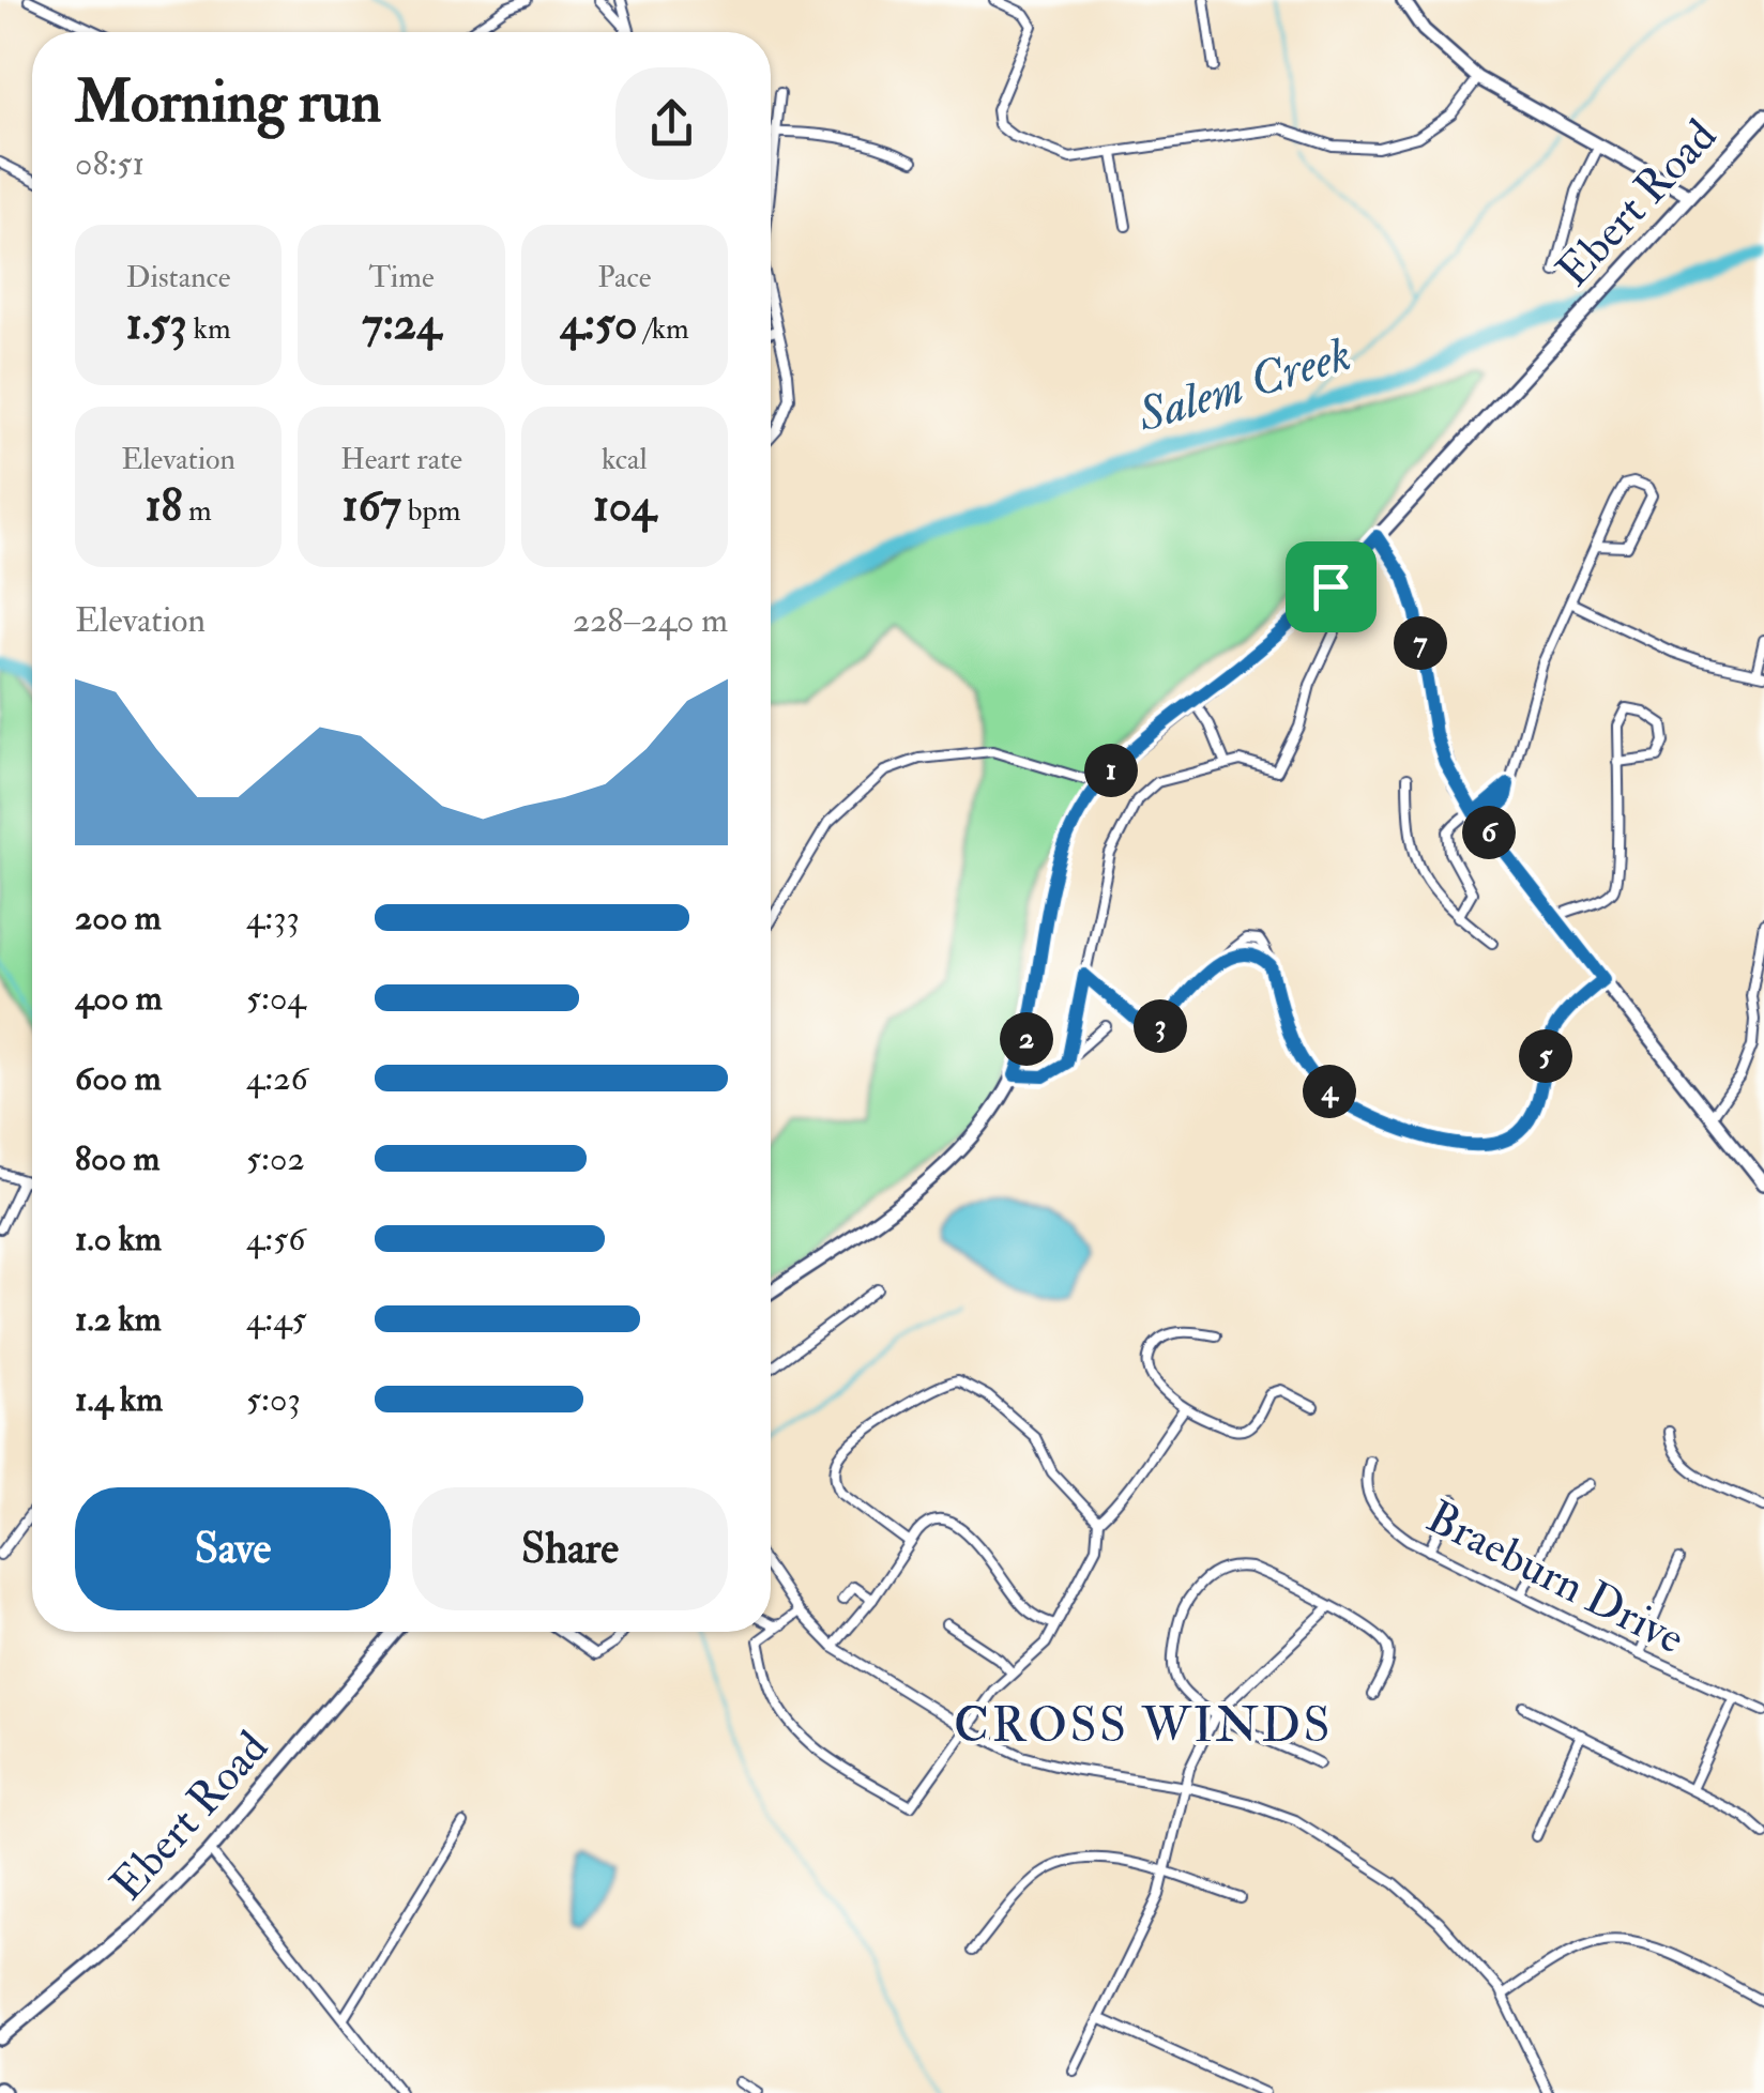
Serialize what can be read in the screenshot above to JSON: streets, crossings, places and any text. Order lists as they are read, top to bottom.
{
  "streets": {
    "main road": ["Ebert Road"],
    "street": ["Braeburn Drive"]
  },
  "districts": ["CROSS WINDS"],
  "water": ["Salem Creek"],
  "page": {
    "heading": ["Morning run", "08:51"],
    "stats": [
      ["Distance", "1.53 km"],
      ["Time", "7:24"],
      ["Pace", "4:50 /km"],
      ["Elevation", "18 m"],
      ["Heart rate", "167 bpm"],
      ["kcal", "104"]
    ],
    "chart": ["Elevation", "228–240 m"],
    "pins": [
      "7",
      "1",
      "6",
      "3",
      "2",
      "5",
      "4"
    ],
    "list": [
      {
        "name": "200 m",
        "note": "4:33"
      },
      {
        "name": "400 m",
        "note": "5:04"
      },
      {
        "name": "600 m",
        "note": "4:26"
      },
      {
        "name": "800 m",
        "note": "5:02"
      },
      {
        "name": "1.0 km",
        "note": "4:56"
      },
      {
        "name": "1.2 km",
        "note": "4:45"
      },
      {
        "name": "1.4 km",
        "note": "5:03"
      }
    ],
    "buttons": ["Save", "Share"]
  }
}
